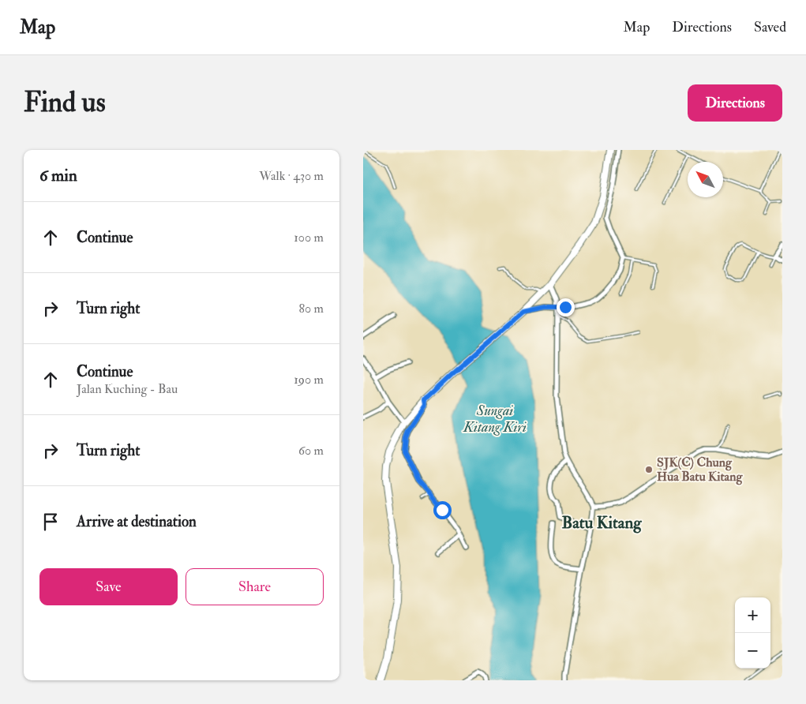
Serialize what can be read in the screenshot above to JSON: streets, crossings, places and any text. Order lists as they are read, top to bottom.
{
  "districts": ["Batu Kitang"],
  "water": ["Sungai Kitang Kiri"],
  "places": ["SJK(C) Chung Hua Batu Kitang"],
  "north": "top left",
  "page": {
    "header": "Map",
    "nav": ["Map", "Directions", "Saved"],
    "buttons": [
      "Directions",
      ["Save", "Share"]
    ],
    "title": "Find us",
    "heading": ["6 min", "Walk · 430 m"],
    "list": [
      ["Continue", "100 m"],
      ["Turn right", "80 m"],
      ["Continue", "Jalan Kuching - Bau", "190 m"],
      ["Turn right", "60 m"],
      "Arrive at destination"
    ],
    "map_buttons": ["+", "−"]
  }
}
